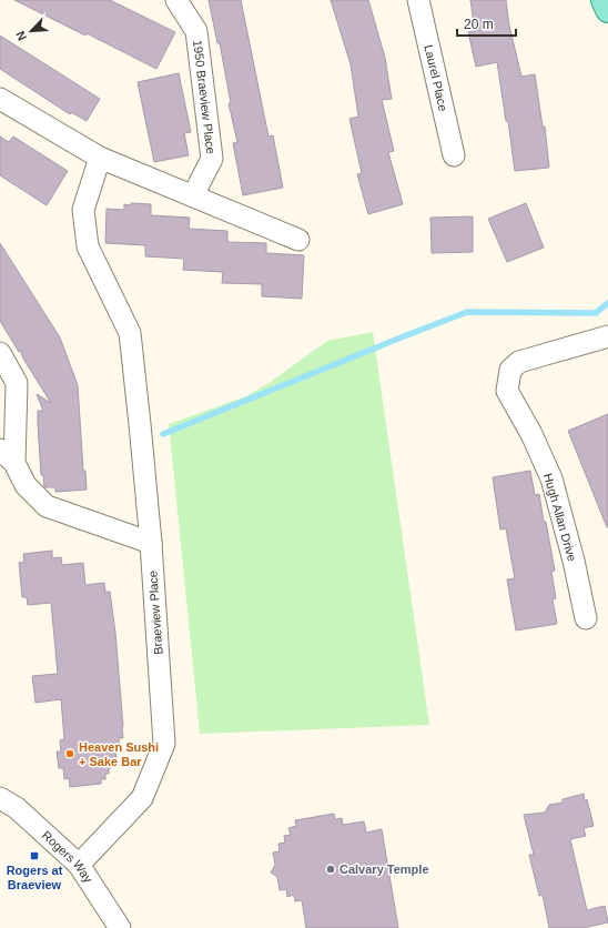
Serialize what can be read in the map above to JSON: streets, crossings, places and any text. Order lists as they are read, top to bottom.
{
  "streets": {
    "street": [
      "Laurel Place",
      "1950 Braeview Place",
      "Hugh Allan Drive",
      "Braeview Place",
      "Rogers Way"
    ]
  },
  "crossings": [
    ["Braeview Place", "Rogers Way"]
  ],
  "places": {
    "other": ["Heaven Sushi + Sake Bar", "Calvary Temple"],
    "transit": ["Rogers at Braeview"]
  },
  "scale_bar": "20 m",
  "north": "bottom left"
}
